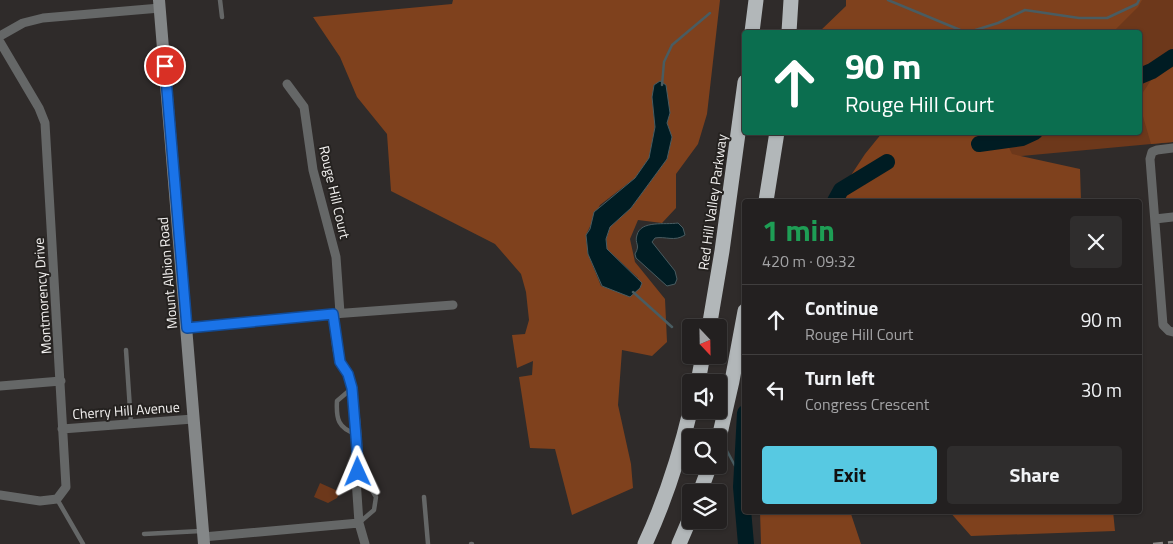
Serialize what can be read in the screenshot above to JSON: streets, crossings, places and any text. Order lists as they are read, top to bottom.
{
  "streets": {
    "highway": ["Red Hill Valley Parkway"],
    "street": [
      "Rouge Hill Court",
      "Mount Albion Road",
      "Montmorency Drive",
      "Cherry Hill Avenue"
    ]
  },
  "crossings": [
    ["Mount Albion Road", "Cherry Hill Avenue"],
    ["Montmorency Drive", "Cherry Hill Avenue"]
  ],
  "north": "bottom",
  "page": {
    "turn": ["90 m", "Rouge Hill Court"],
    "heading": ["1 min", "420 m · 09:32"],
    "list": [
      {
        "name": "Continue",
        "note": "Rouge Hill Court",
        "value": "90 m"
      },
      {
        "name": "Turn left",
        "note": "Congress Crescent",
        "value": "30 m"
      }
    ],
    "buttons": ["Exit", "Share"]
  }
}
